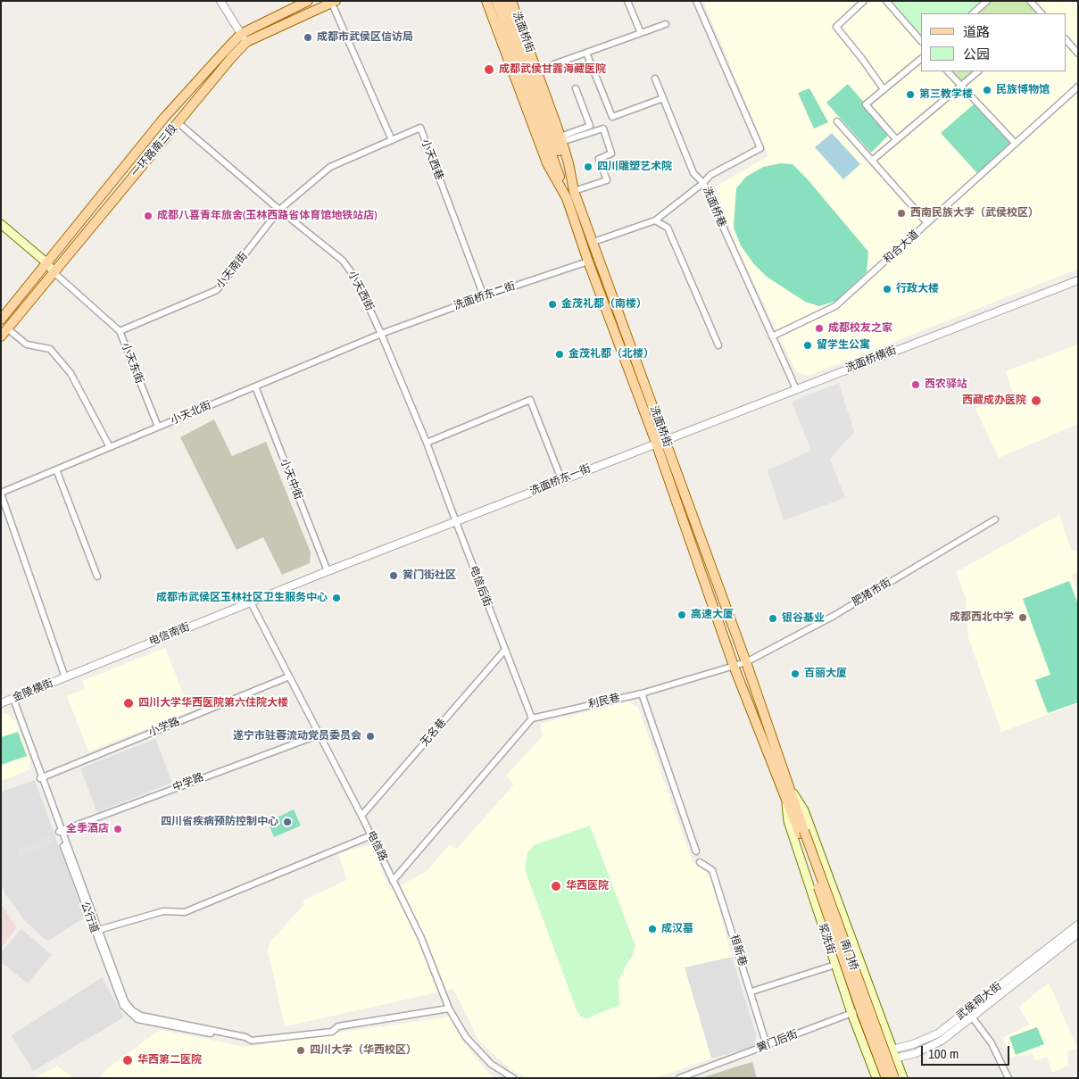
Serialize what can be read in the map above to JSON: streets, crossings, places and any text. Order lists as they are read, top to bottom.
{
  "streets": {
    "main road": [
      "洗面桥街",
      "一环路南三段",
      "浆洗街",
      "南门桥"
    ],
    "street": [
      "小天西巷",
      "洗面桥巷",
      "和合大道",
      "小天南街",
      "小天西街",
      "洗面桥东二街",
      "洗面桥横街",
      "小天东街",
      "小天北街",
      "小天中街",
      "洗面桥东一街",
      "电信后街",
      "肥猪市街",
      "电信南街",
      "金陵横街",
      "利民巷",
      "小学路",
      "无名巷",
      "中学路",
      "电信路",
      "公行道",
      "桓新巷",
      "武侯祠大街",
      "黉门后街"
    ]
  },
  "crossings": [
    ["洗面桥街", "洗面桥东二街"],
    ["洗面桥街", "洗面桥横街"],
    ["洗面桥街", "洗面桥东一街"],
    ["洗面桥街", "肥猪市街"],
    ["洗面桥街", "利民巷"],
    ["洗面桥街", "浆洗街"],
    ["一环路南三段", "小天西街"],
    ["一环路南三段", "小天东街"],
    ["小天西巷", "小天南街"],
    ["小天西巷", "小天西街"],
    ["小天西巷", "洗面桥东二街"],
    ["洗面桥巷", "和合大道"],
    ["洗面桥巷", "洗面桥横街"],
    ["小天南街", "小天西街"],
    ["小天南街", "小天东街"],
    ["小天西街", "洗面桥东二街"],
    ["小天西街", "小天北街"],
    ["小天西街", "洗面桥东一街"],
    ["小天西街", "电信后街"],
    ["小天西街", "电信南街"],
    ["洗面桥东二街", "小天北街"],
    ["洗面桥横街", "洗面桥东一街"],
    ["小天东街", "小天北街"],
    ["小天北街", "小天中街"],
    ["小天中街", "电信南街"],
    ["洗面桥东一街", "电信后街"],
    ["洗面桥东一街", "电信南街"],
    ["电信后街", "电信南街"],
    ["电信后街", "无名巷"],
    ["肥猪市街", "利民巷"],
    ["肥猪市街", "浆洗街"],
    ["电信南街", "金陵横街"],
    ["电信南街", "电信路"],
    ["金陵横街", "公行道"],
    ["利民巷", "浆洗街"],
    ["小学路", "电信路"],
    ["小学路", "公行道"],
    ["无名巷", "电信路"],
    ["中学路", "电信路"],
    ["中学路", "公行道"],
    ["电信路", "公行道"],
    ["浆洗街", "南门桥"],
    ["浆洗街", "武侯祠大街"],
    ["浆洗街", "黉门后街"],
    ["桓新巷", "黉门后街"]
  ],
  "places": [
    "成都市武侯区信访局",
    "成都武侯甘露海藏医院",
    "民族博物馆",
    "第三教学楼",
    "四川雕塑艺术院",
    "西南民族大学（武侯校区）",
    "成都八喜青年旅舍(玉林西路省体育馆地铁站店)",
    "行政大楼",
    "金茂礼都（南楼）",
    "成都校友之家",
    "留学生公寓",
    "金茂礼都（北楼）",
    "西农驿站",
    "西藏成办医院",
    "黉门街社区",
    "成都市武侯区玉林社区卫生服务中心",
    "高速大厦",
    "成都西北中学",
    "银谷基业",
    "百丽大厦",
    "四川大学华西医院第六住院大楼",
    "遂宁市驻蓉流动党员委员会",
    "四川省疾病预防控制中心",
    "全季酒店",
    "华西医院",
    "成汉墓",
    "四川大学（华西校区）",
    "华西第二医院"
  ],
  "legend": ["道路", "公园"],
  "scale_bar": "100 m"
}
